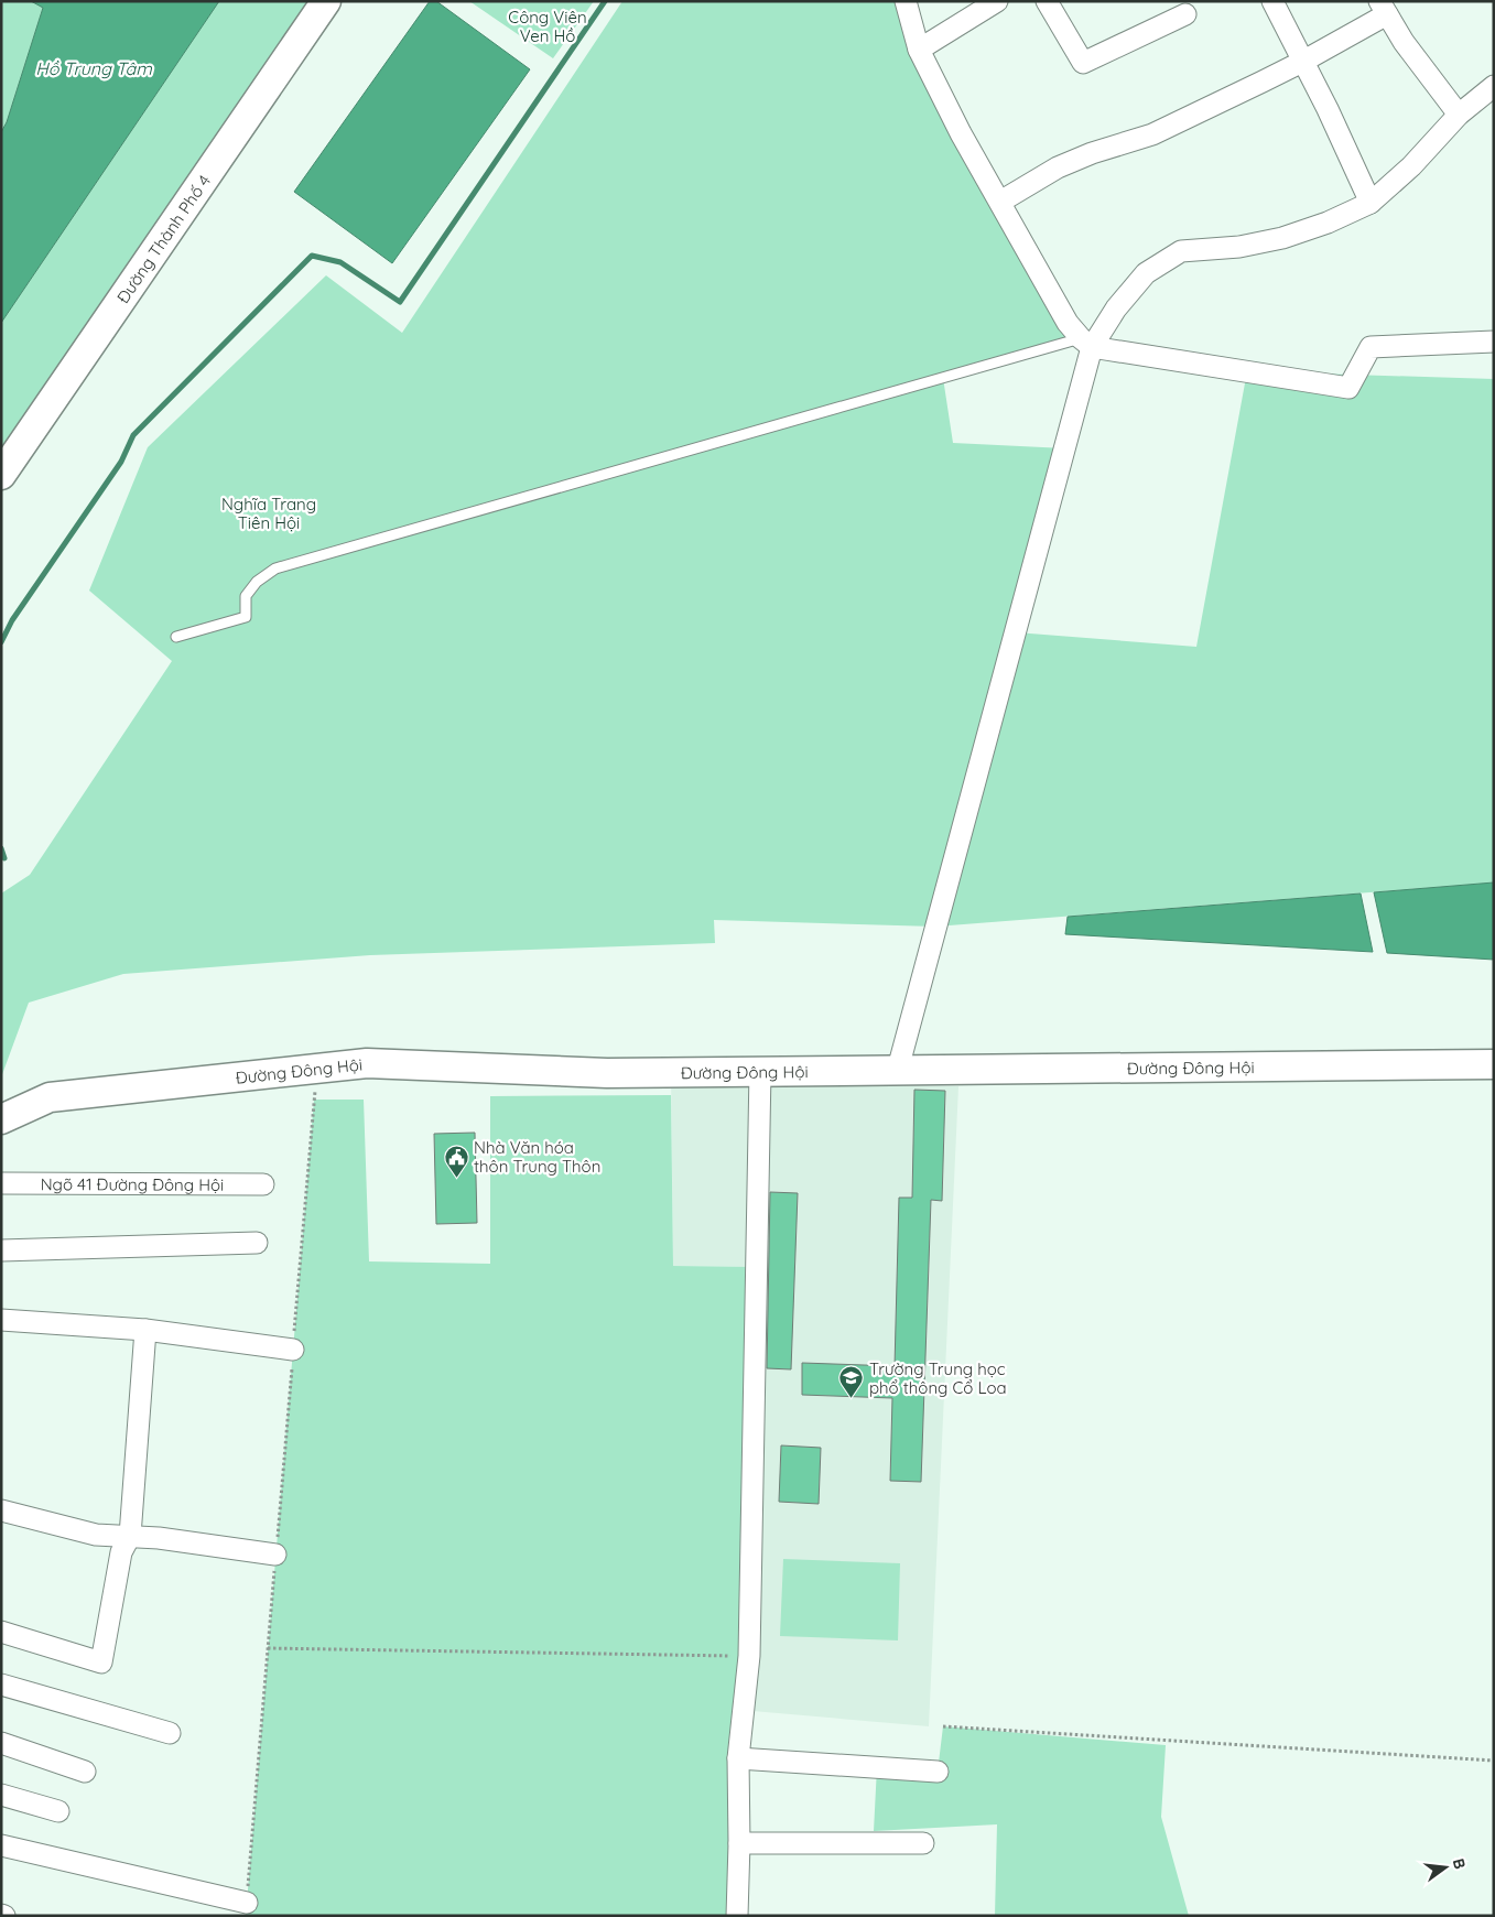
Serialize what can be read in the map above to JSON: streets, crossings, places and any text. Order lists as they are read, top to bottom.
{
  "streets": {
    "street": ["Đường Thành Phố 4", "Đường Đông Hội", "Ngõ 41 Đường Đông Hội"]
  },
  "water": ["Hồ Trung Tâm"],
  "parks": ["Công Viên Ven Hồ", "Nghĩa Trang Tiên Hội"],
  "places": {
    "public building": ["Nhà Văn hóa thôn Trung Thôn"],
    "school or university": ["Trường Trung học phổ thông Cổ Loa"]
  },
  "north": "right"
}
